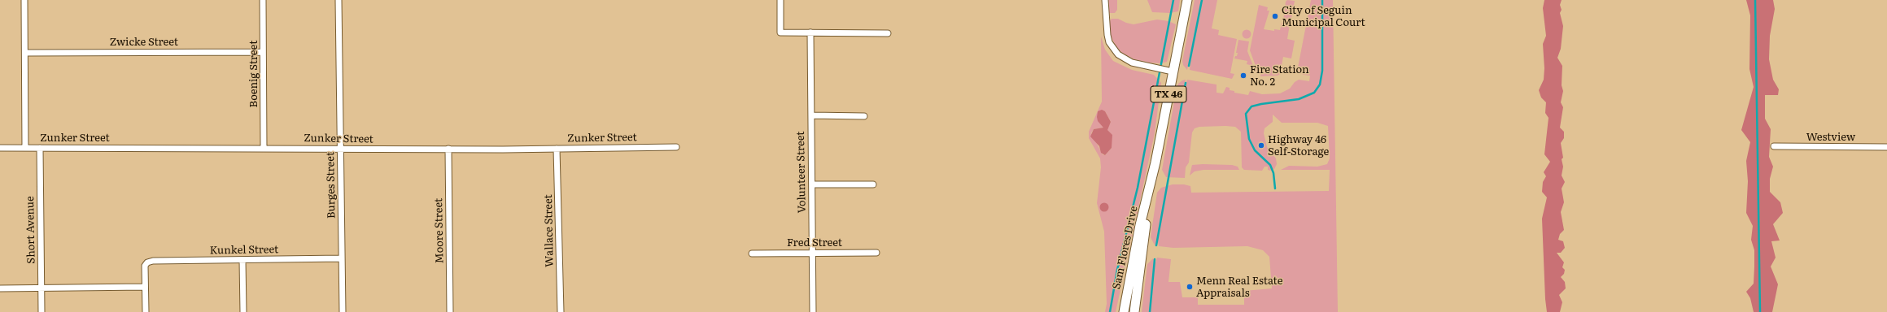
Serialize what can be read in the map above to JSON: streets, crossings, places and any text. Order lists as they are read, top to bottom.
{
  "streets": {
    "main road": ["TX 46", "Sam Flores Drive"],
    "street": [
      "Zwicke Street",
      "Boenig Street",
      "Westview",
      "Zunker Street",
      "Volunteer Street",
      "Burges Street",
      "Short Avenue",
      "Moore Street",
      "Wallace Street",
      "Fred Street",
      "Kunkel Street"
    ]
  },
  "crossings": [
    ["Zwicke Street", "Boenig Street"],
    ["Boenig Street", "Zunker Street"],
    ["Zunker Street", "Burges Street"],
    ["Zunker Street", "Short Avenue"],
    ["Zunker Street", "Moore Street"],
    ["Zunker Street", "Wallace Street"],
    ["Volunteer Street", "Fred Street"],
    ["Burges Street", "Kunkel Street"]
  ],
  "places": [
    "City of Seguin Municipal Court",
    "Fire Station No. 2",
    "Highway 46 Self-Storage",
    "Menn Real Estate Appraisals"
  ]
}
